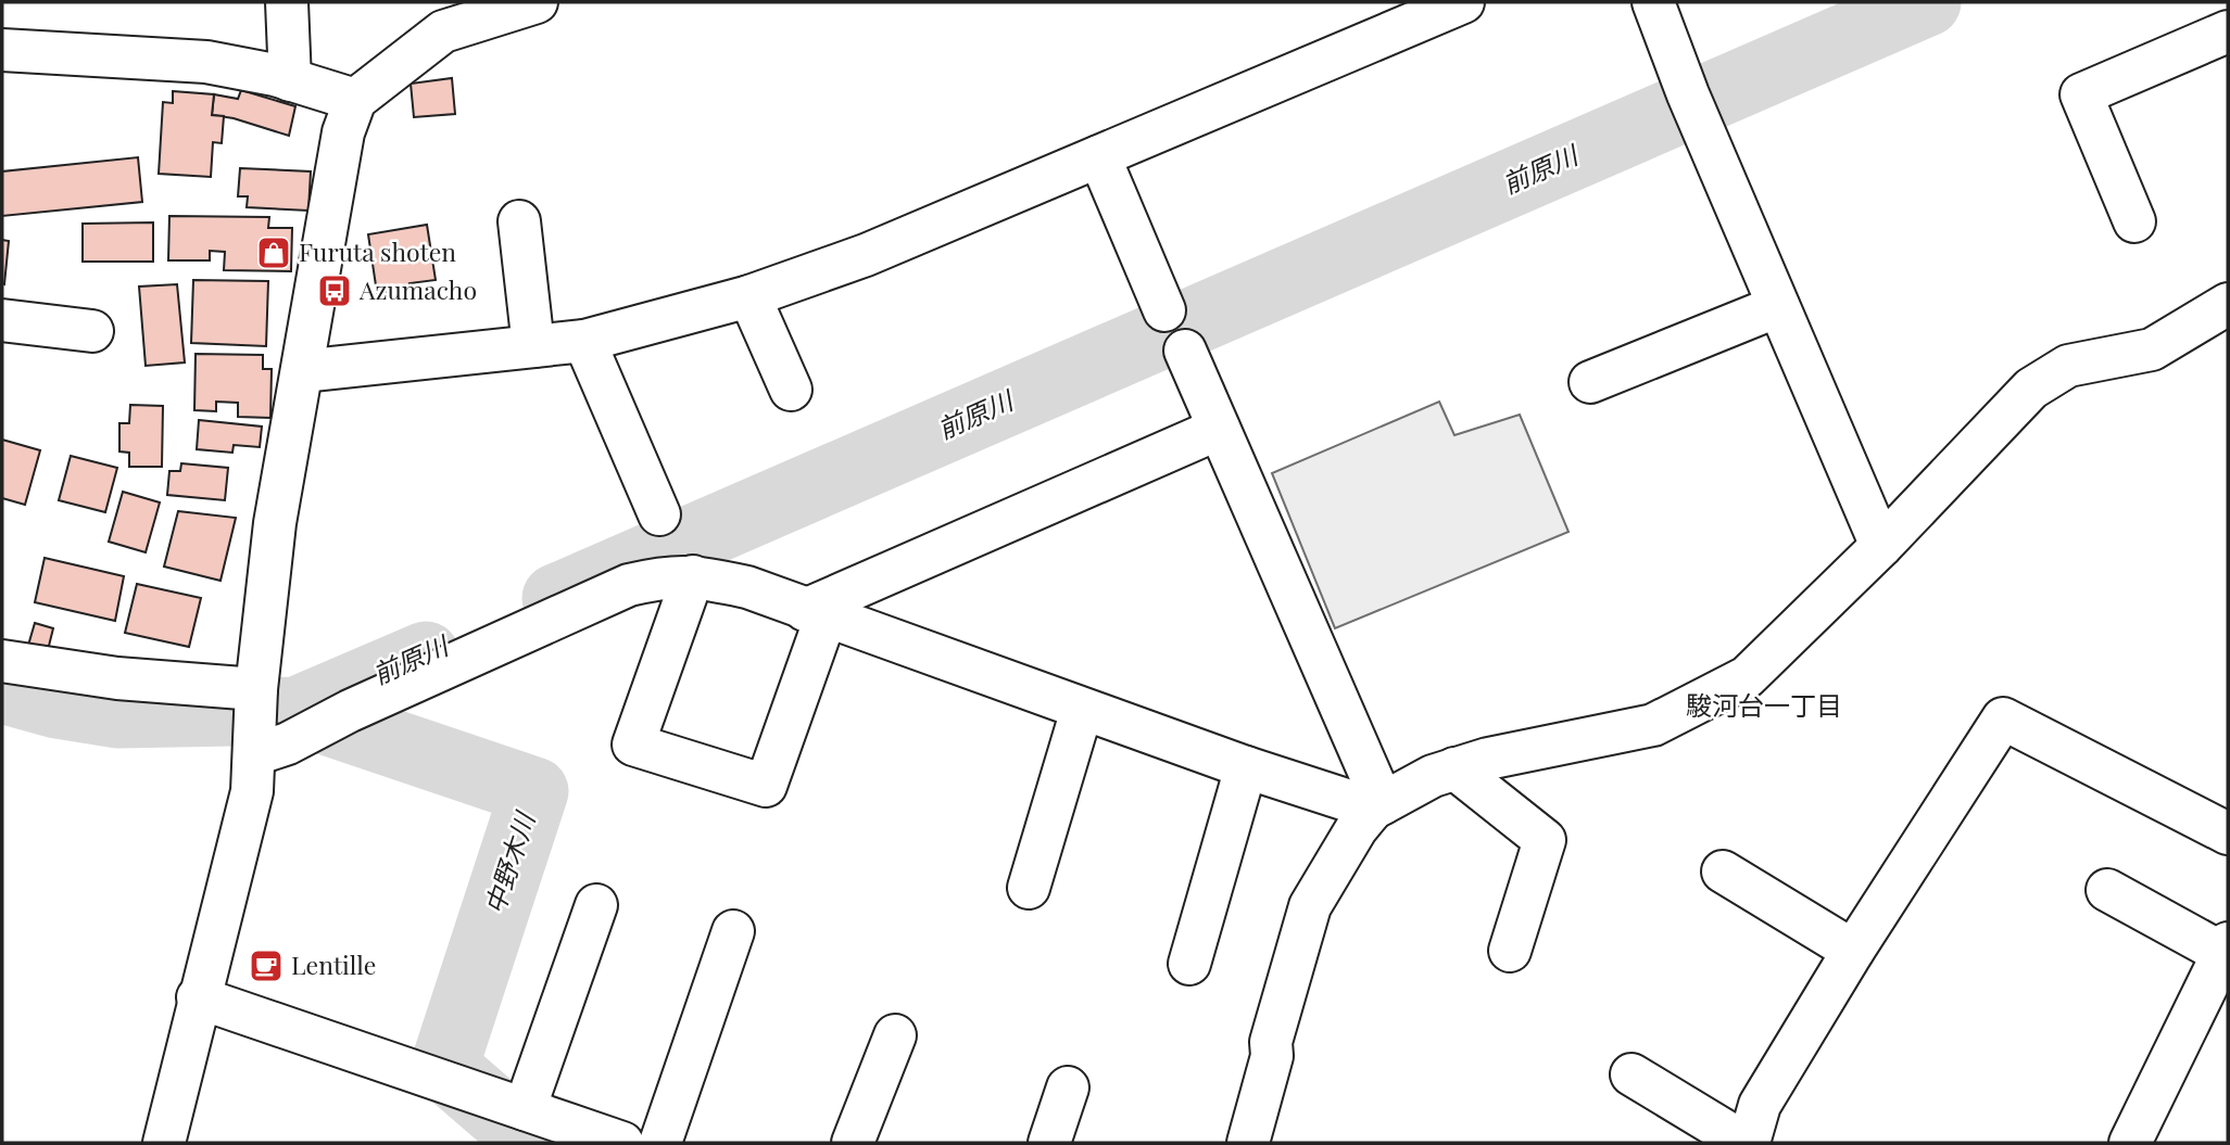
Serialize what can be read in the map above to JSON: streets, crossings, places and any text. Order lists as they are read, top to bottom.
{
  "districts": ["駿河台一丁目"],
  "water": ["前原川", "中野木川"],
  "places": {
    "shop": ["Furuta shoten"],
    "bus stop": ["Azumacho"],
    "cafe": ["Lentille"]
  }
}
